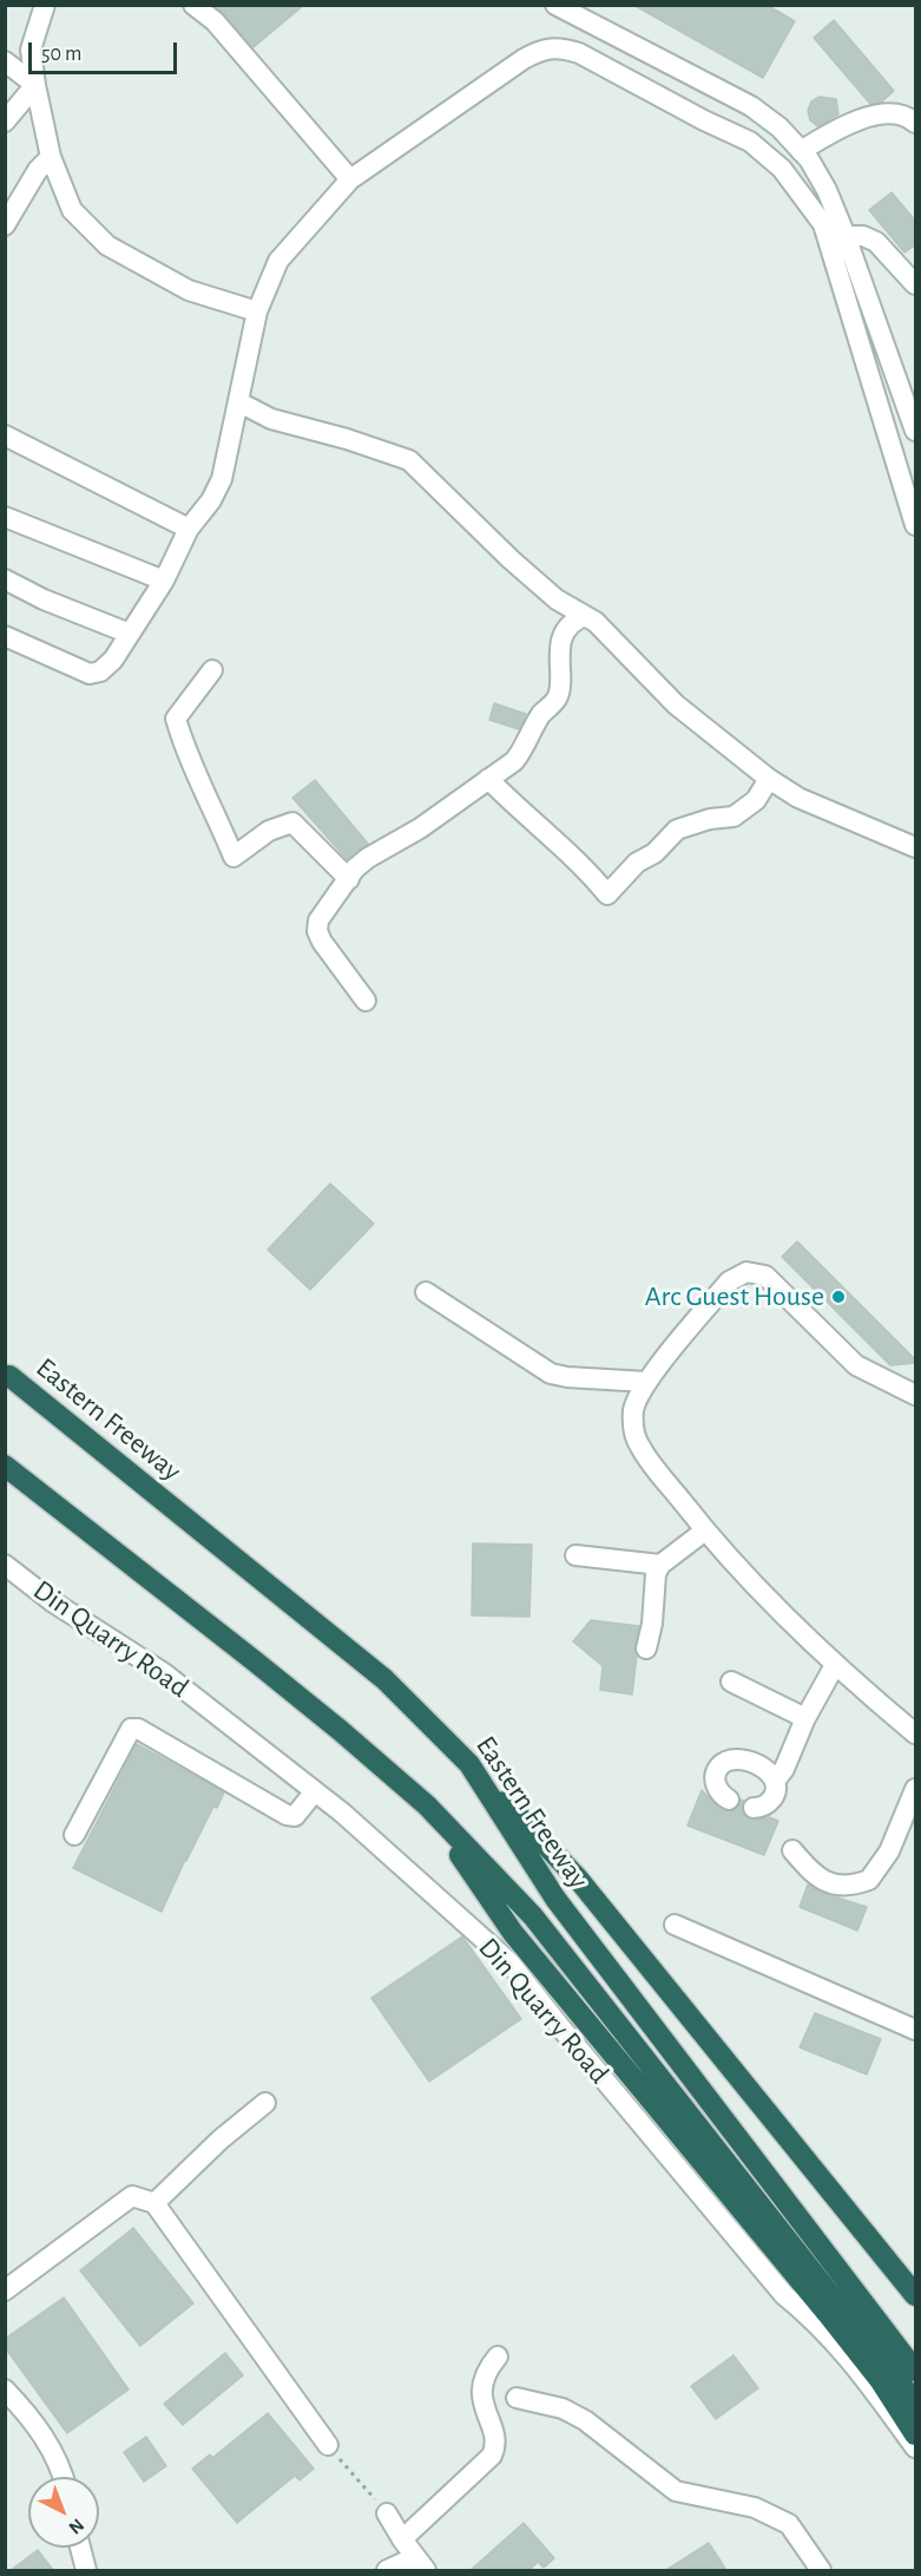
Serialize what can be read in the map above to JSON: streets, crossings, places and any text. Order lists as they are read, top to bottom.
{
  "streets": {
    "highway": ["Eastern Freeway"],
    "street": ["Din Quarry Road"]
  },
  "places": ["Arc Guest House"],
  "scale_bar": "50 m",
  "north": "bottom right"
}
